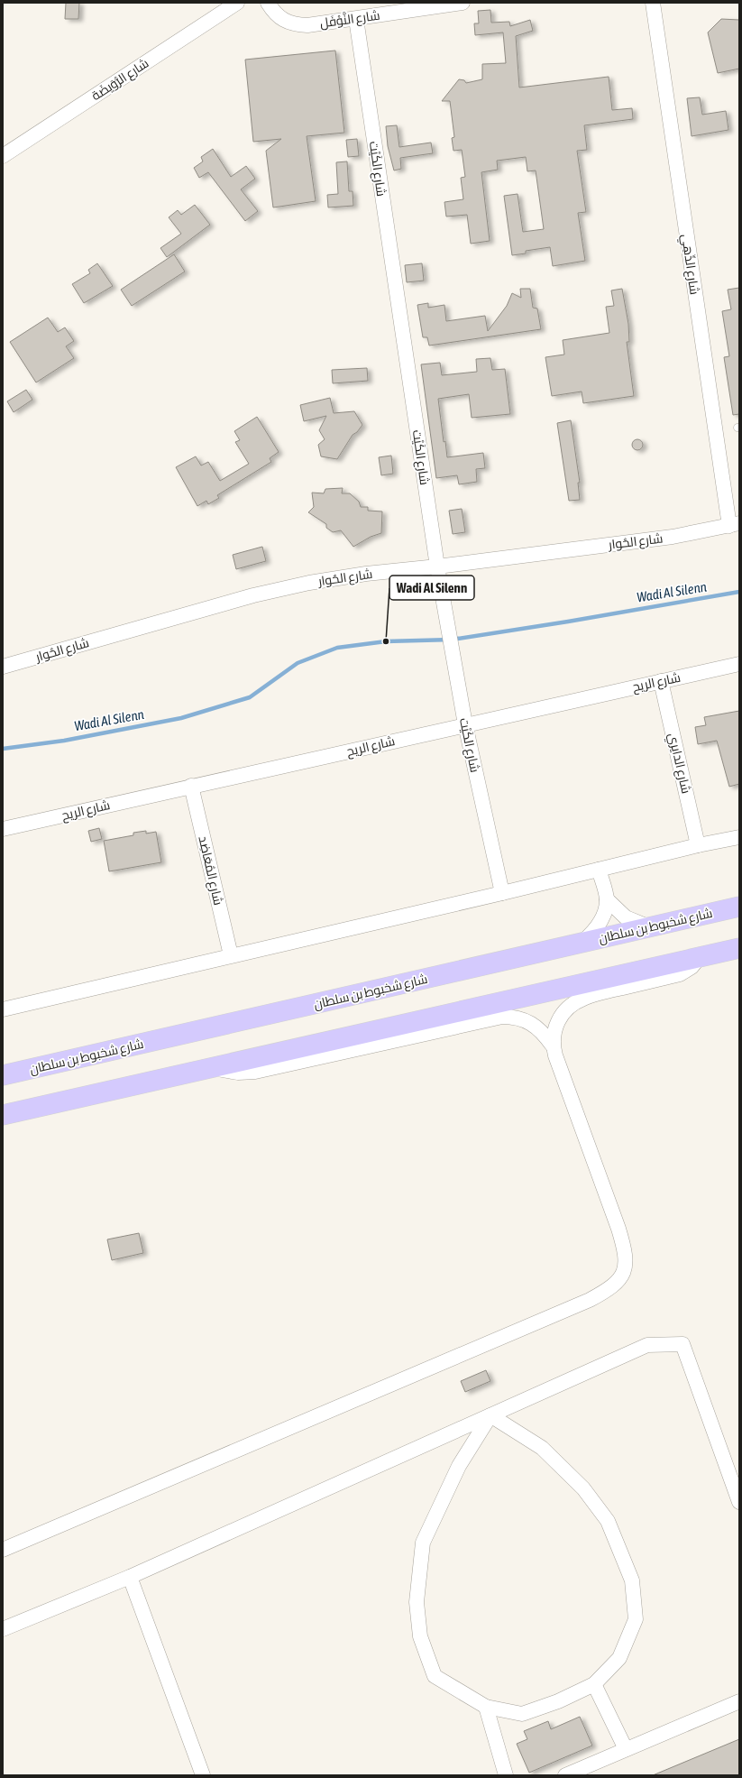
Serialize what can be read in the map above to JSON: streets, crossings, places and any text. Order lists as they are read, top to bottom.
{
  "streets": {
    "main road": ["شارع شخبوط بن سلطان"],
    "street": [
      "شارع النَّوْفَل",
      "شارع الرُّوَيضَة",
      "شارع الكَيْت",
      "شارع الدِّهِي",
      "شارع الحُوار",
      "شارع الريح",
      "شارع الدايري",
      "شارع المُعَاضِد"
    ]
  },
  "crossings": [
    ["شارع النَّوْفَل", "شارع الكَيْت"],
    ["شارع الكَيْت", "شارع الحُوار"],
    ["شارع الكَيْت", "شارع الريح"],
    ["شارع الدِّهِي", "شارع الحُوار"],
    ["شارع الريح", "شارع الدايري"],
    ["شارع الريح", "شارع المُعَاضِد"]
  ],
  "water": ["Wadi Al Silenn"],
  "places": ["Wadi Al Silenn"]
}
